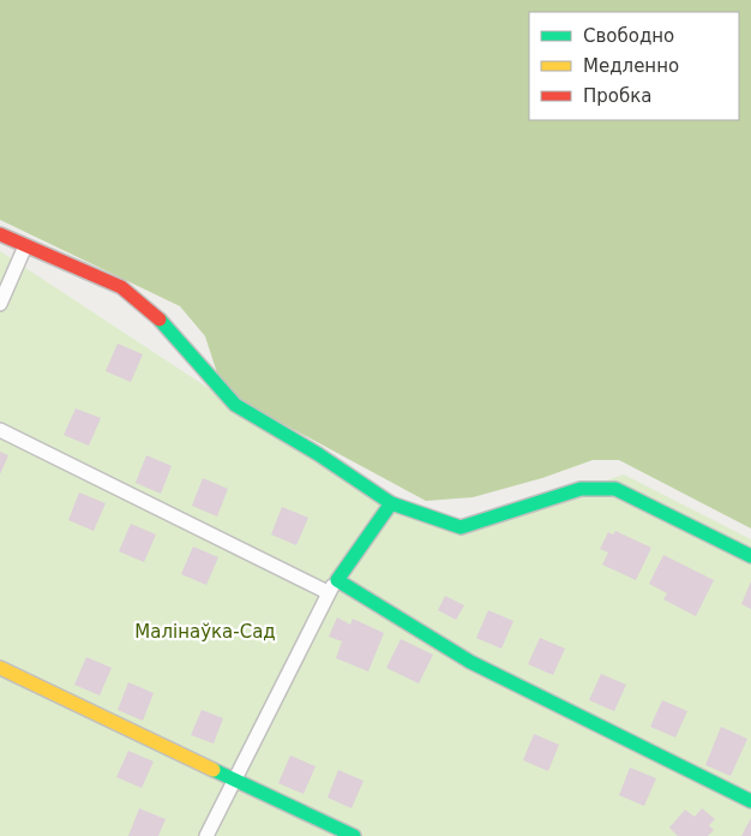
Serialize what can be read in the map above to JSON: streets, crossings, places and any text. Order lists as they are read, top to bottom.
{
  "parks": ["Малінаўка-Сад"],
  "legend": ["Свободно", "Медленно", "Пробка"]
}
